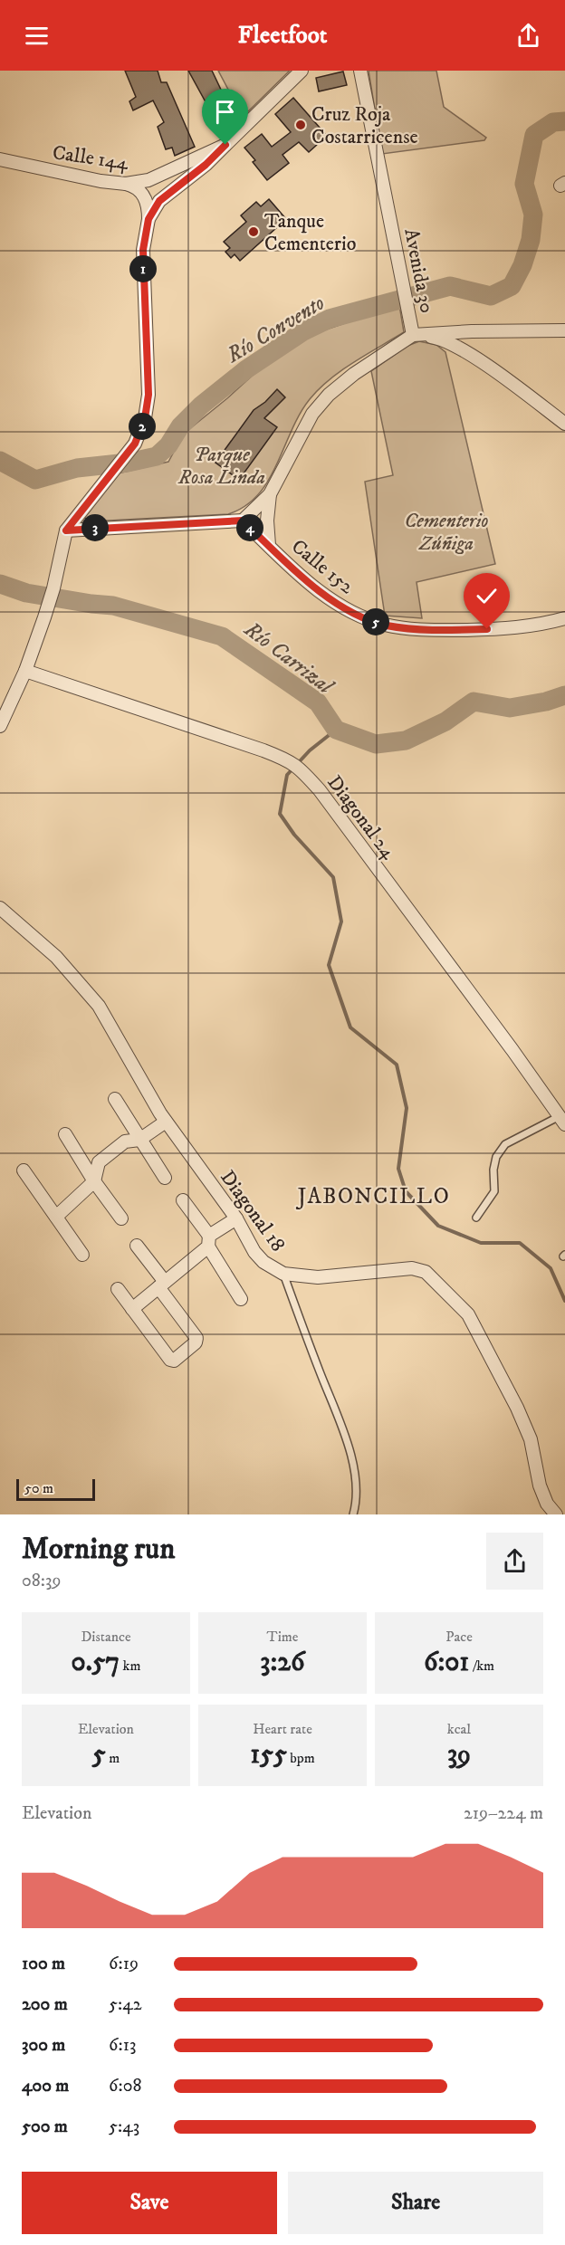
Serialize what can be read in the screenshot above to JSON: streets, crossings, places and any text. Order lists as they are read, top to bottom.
{
  "streets": {
    "street": [
      "Calle 144",
      "Avenida 30",
      "Calle 152",
      "Diagonal 24",
      "Diagonal 18"
    ]
  },
  "districts": ["JABONCILLO"],
  "water": ["Río Convento", "Río Carrizal"],
  "parks": ["Parque Rosa Linda", "Cementerio Zúñiga"],
  "places": ["Cruz Roja Costarricense", "Tanque Cementerio"],
  "scale_bar": "50 m",
  "page": {
    "header": "Fleetfoot",
    "pins": [
      "1",
      "2",
      "3",
      "4",
      "5"
    ],
    "scale": "50 m",
    "heading": ["Morning run", "08:39"],
    "stats": [
      ["Distance", "0.57 km"],
      ["Time", "3:26"],
      ["Pace", "6:01 /km"],
      ["Elevation", "5 m"],
      ["Heart rate", "155 bpm"],
      ["kcal", "39"]
    ],
    "chart": ["Elevation", "219–224 m"],
    "list": [
      {
        "name": "100 m",
        "note": "6:19"
      },
      {
        "name": "200 m",
        "note": "5:42"
      },
      {
        "name": "300 m",
        "note": "6:13"
      },
      {
        "name": "400 m",
        "note": "6:08"
      },
      {
        "name": "500 m",
        "note": "5:43"
      }
    ],
    "buttons": ["Save", "Share"]
  }
}
